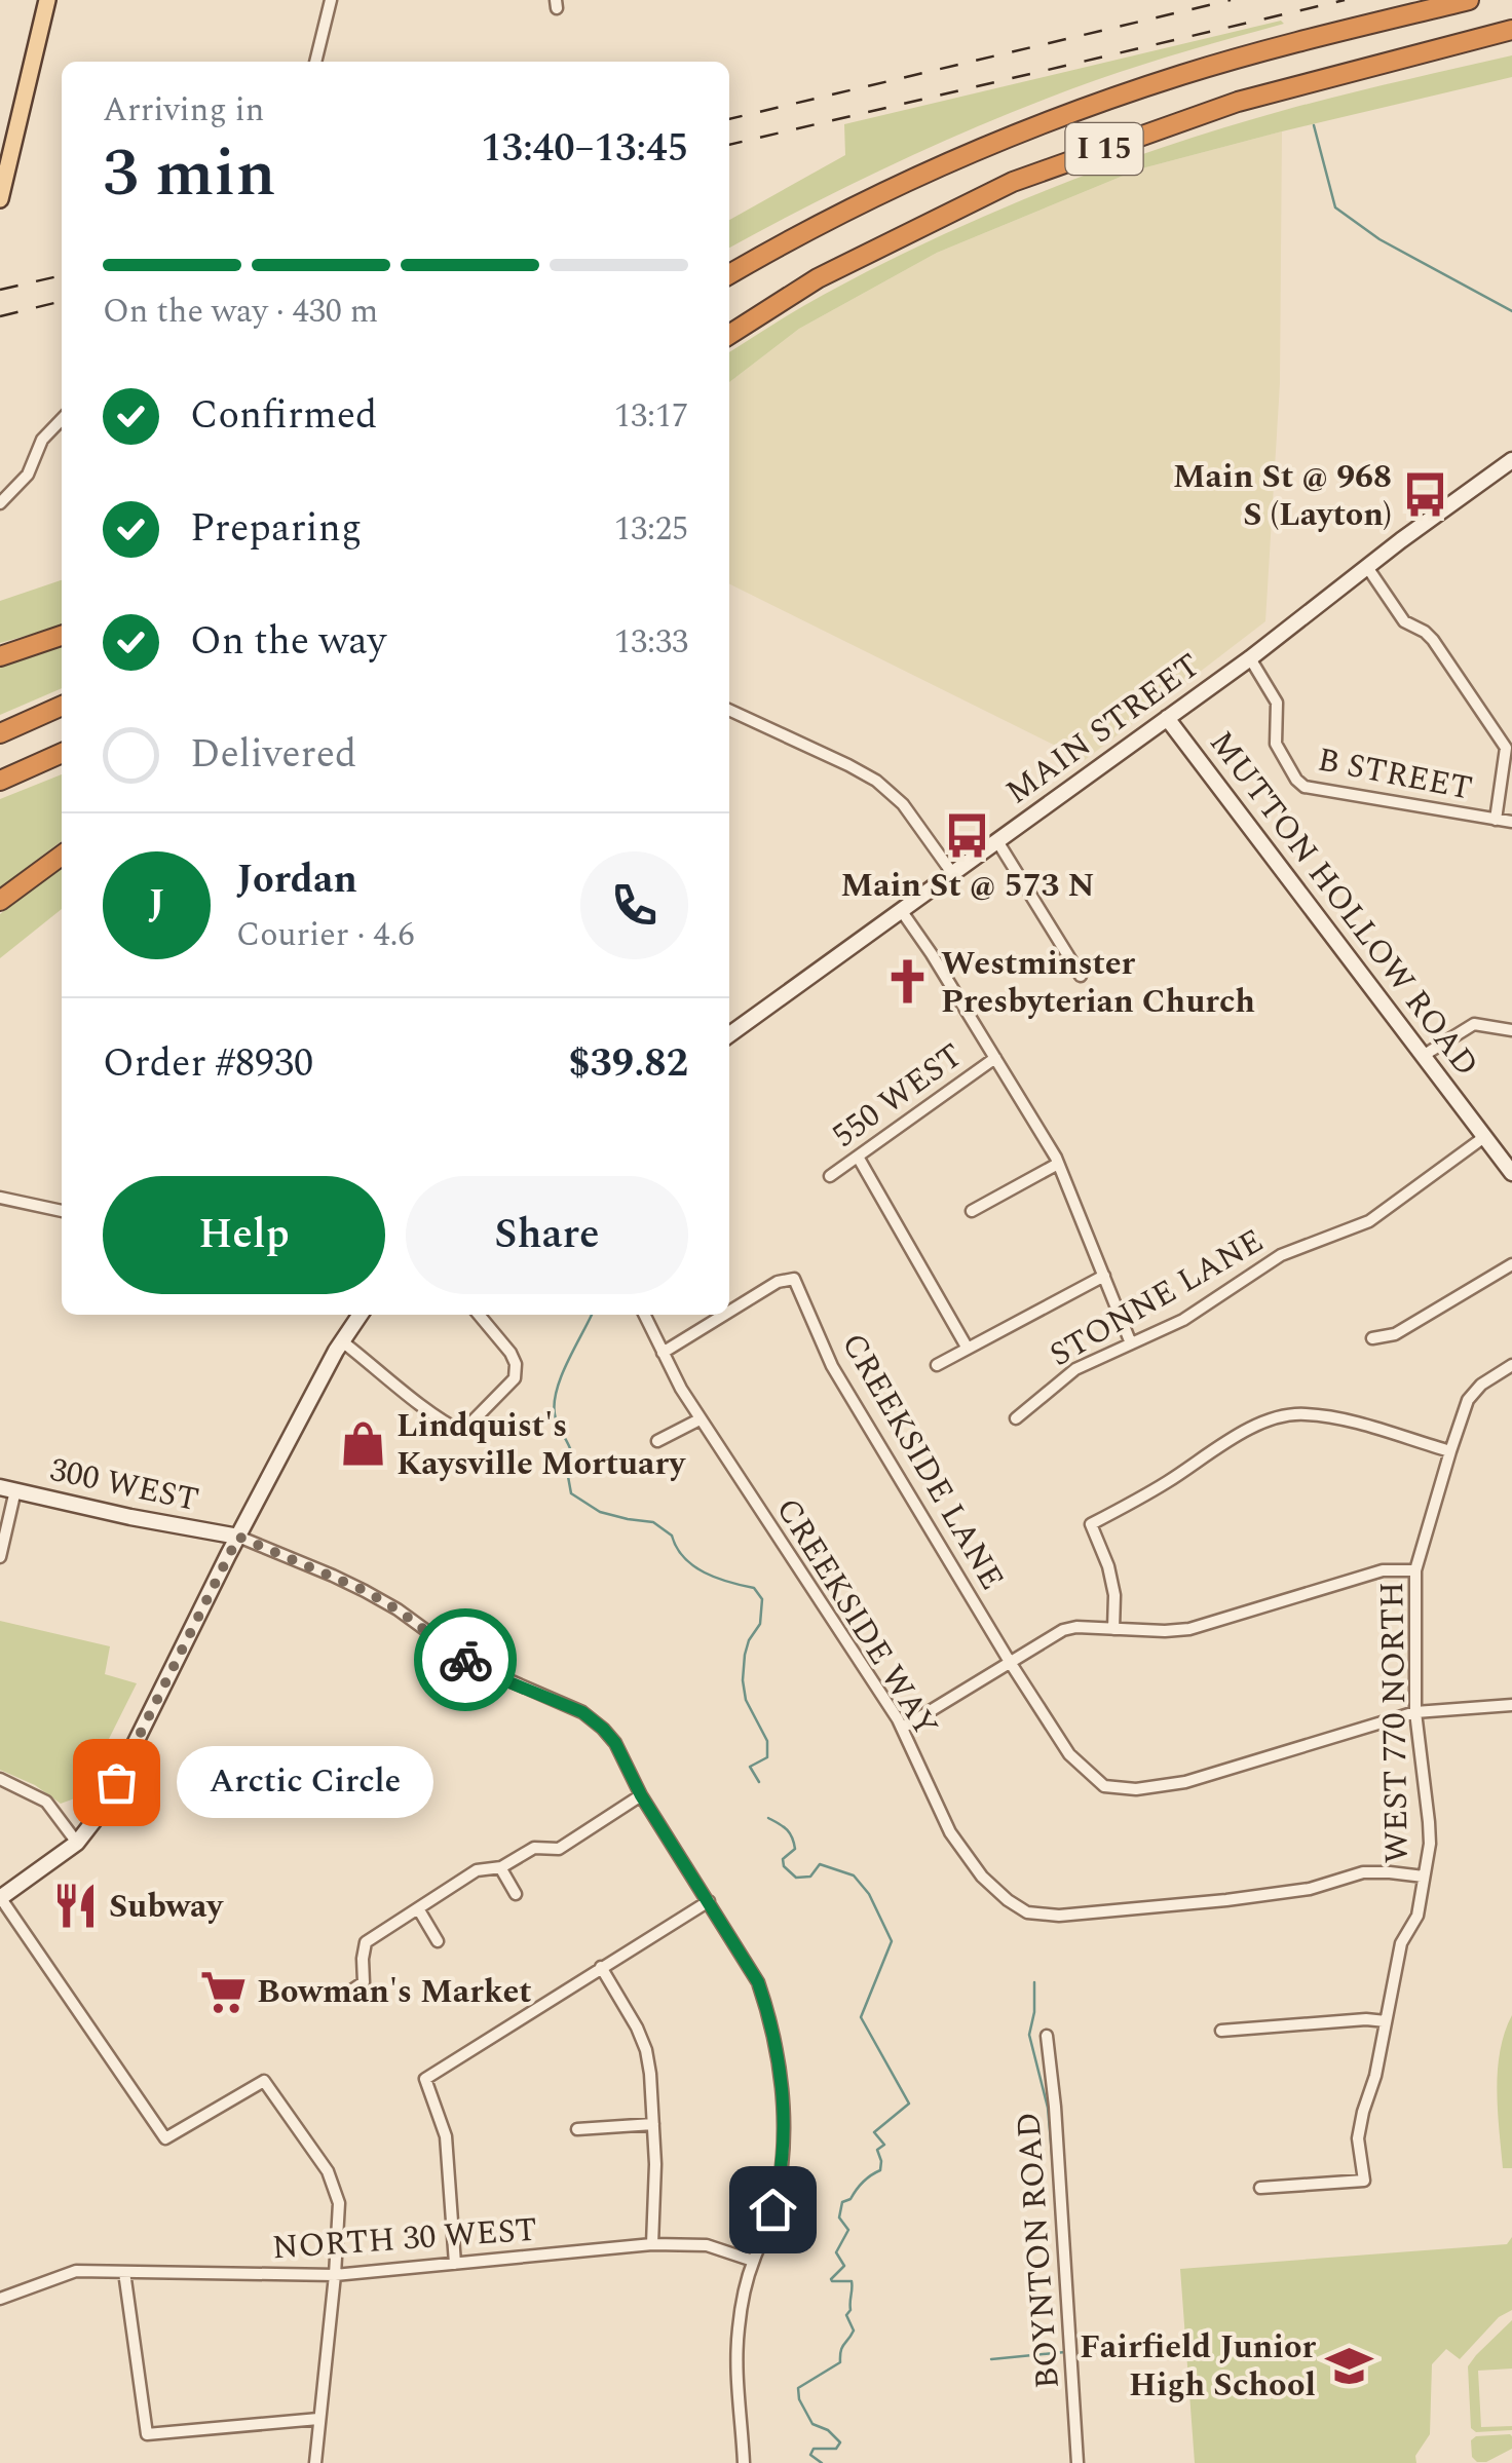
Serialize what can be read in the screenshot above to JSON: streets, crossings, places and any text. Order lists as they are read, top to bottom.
{
  "streets": {
    "highway": ["I 15"],
    "main road": ["MAIN STREET", "MUTTON HOLLOW ROAD", "300 WEST"],
    "street": [
      "B STREET",
      "550 WEST",
      "STONNE LANE",
      "CREEKSIDE LANE",
      "CREEKSIDE WAY",
      "WEST 770 NORTH",
      "NORTH 30 WEST",
      "BOYNTON ROAD"
    ]
  },
  "crossings": [
    ["MAIN STREET", "B STREET"],
    ["MAIN STREET", "MUTTON HOLLOW ROAD"],
    ["MUTTON HOLLOW ROAD", "STONNE LANE"],
    ["CREEKSIDE LANE", "CREEKSIDE WAY"],
    ["CREEKSIDE LANE", "WEST 770 NORTH"],
    ["300 WEST", "NORTH 30 WEST"],
    ["CREEKSIDE WAY", "WEST 770 NORTH"]
  ],
  "places": {
    "bus stop": ["Main St @ 968 S (Layton)", "Main St @ 573 N"],
    "church": ["Westminster Presbyterian Church"],
    "shop": ["Lindquist's Kaysville Mortuary"],
    "other": ["Arctic Circle"],
    "restaurant": ["Subway"],
    "supermarket": ["Bowman's Market"],
    "school or university": ["Fairfield Junior High School"]
  },
  "page": {
    "heading": ["3 min", "Arriving in", "13:40–13:45"],
    "panel": [
      "Jordan",
      "Courier · 4.6",
      "Order #8930",
      "$39.82"
    ],
    "bar": "On the way · 430 m",
    "list": [
      ["Confirmed", "13:17"],
      ["Preparing", "13:25"],
      ["On the way", "13:33"],
      "Delivered"
    ],
    "round": "J",
    "buttons": ["Help", "Share"],
    "bubble": "Arctic Circle"
  }
}
